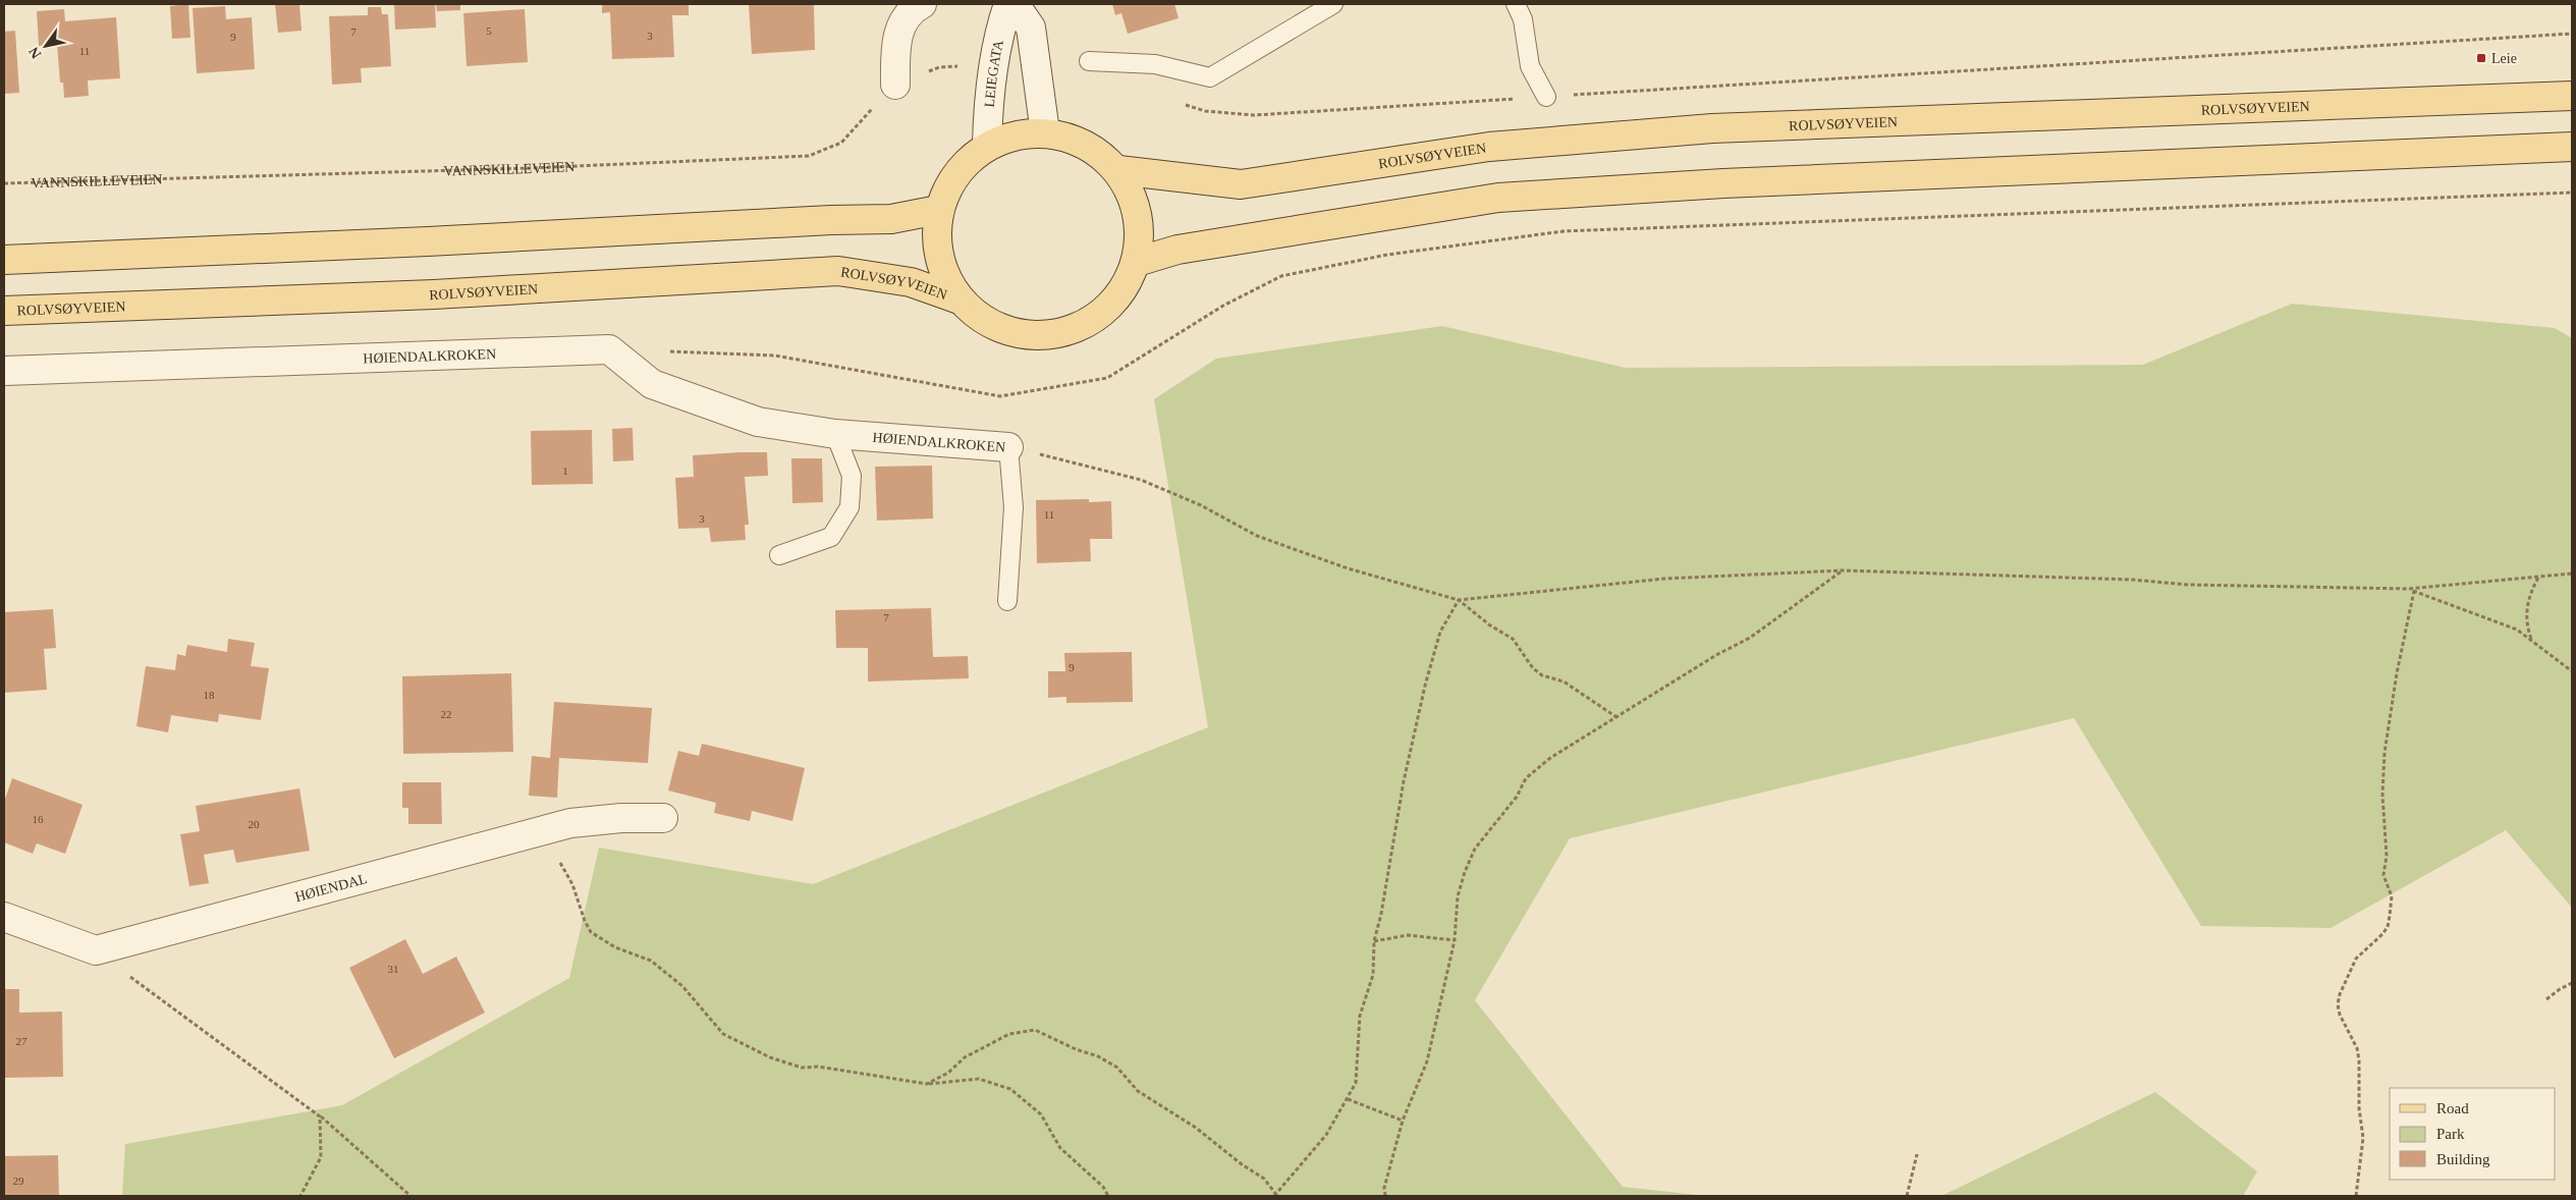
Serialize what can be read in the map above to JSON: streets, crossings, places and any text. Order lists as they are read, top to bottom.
{
  "streets": {
    "main road": ["ROLVSØYVEIEN"],
    "street": ["LEIEGATA", "HØIENDALKROKEN", "HØIENDAL"],
    "path": ["VANNSKILLEVEIEN"]
  },
  "places": {
    "transit": ["Leie"]
  },
  "house_numbers": [
    "5",
    "7",
    "3",
    "9",
    "11",
    "1",
    "11",
    "3",
    "7",
    "9",
    "18",
    "22",
    "16",
    "20",
    "31",
    "27",
    "29"
  ],
  "legend": ["Road", "Park", "Building"],
  "north": "bottom left"
}
